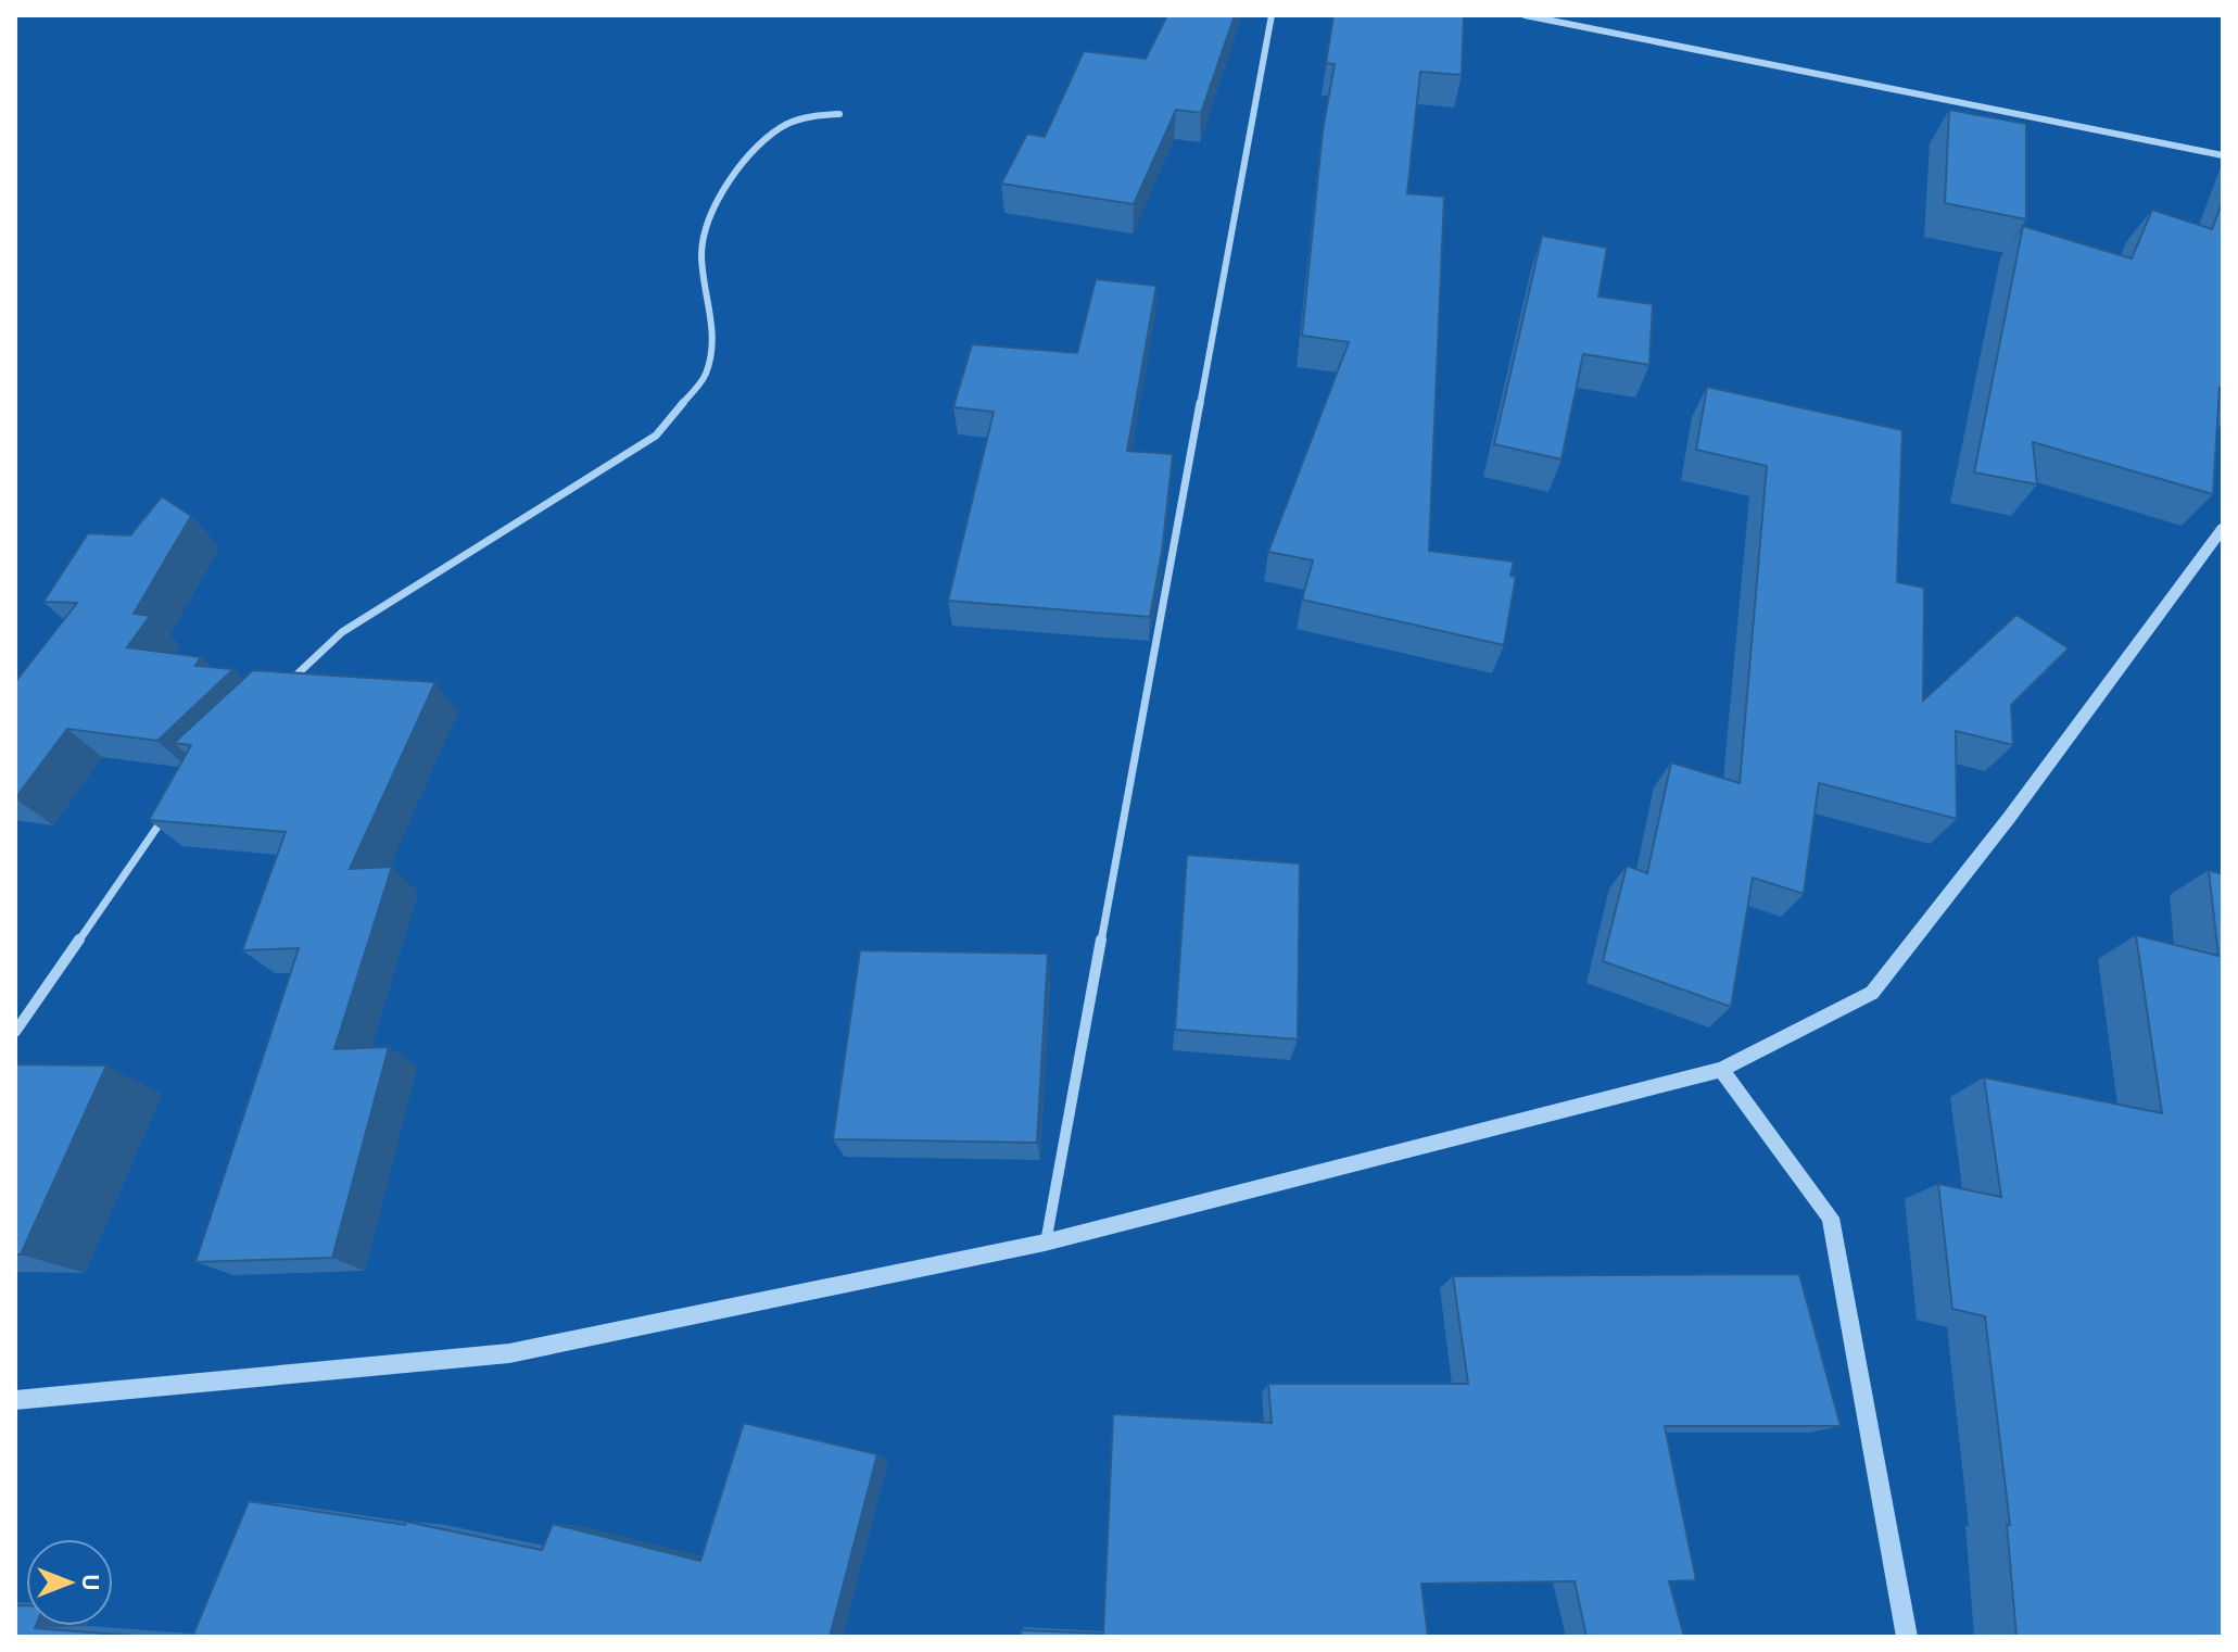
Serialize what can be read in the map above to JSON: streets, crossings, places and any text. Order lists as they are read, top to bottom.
{
  "north": "right"
}
